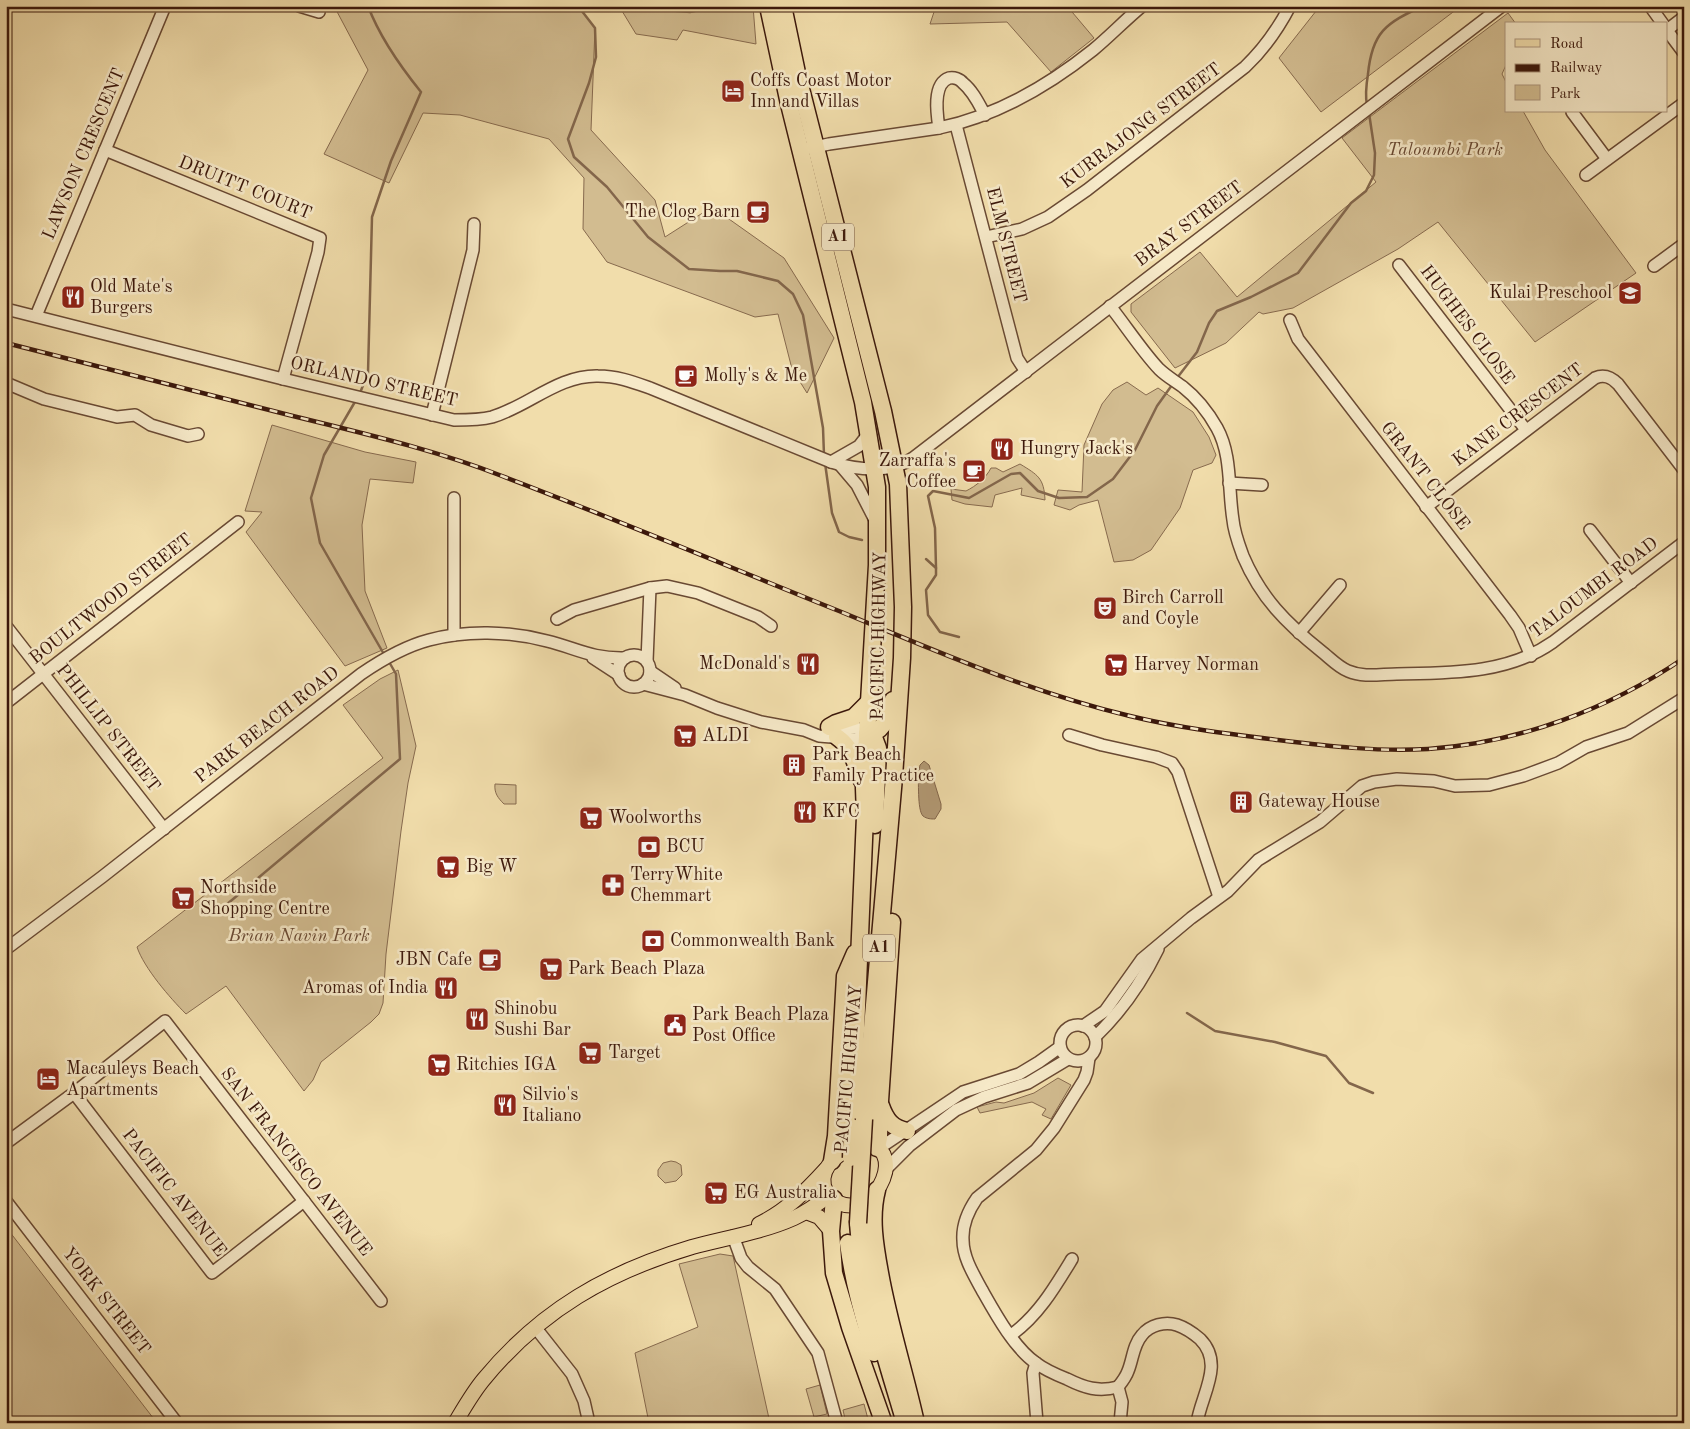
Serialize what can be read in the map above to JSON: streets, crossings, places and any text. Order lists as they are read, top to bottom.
{
  "streets": {
    "highway": ["A1", "PACIFIC HIGHWAY"],
    "street": [
      "KURRAJONG STREET",
      "LAWSON CRESCENT",
      "DRUITT COURT",
      "BRAY STREET",
      "ELM STREET",
      "HUGHES CLOSE",
      "ORLANDO STREET",
      "KANE CRESCENT",
      "GRANT CLOSE",
      "TALOUMBI ROAD",
      "BOULTWOOD STREET",
      "PARK BEACH ROAD",
      "PHILLIP STREET",
      "SAN FRANCISCO AVENUE",
      "PACIFIC AVENUE",
      "YORK STREET"
    ]
  },
  "crossings": [
    ["KURRAJONG STREET", "ELM STREET"],
    ["LAWSON CRESCENT", "DRUITT COURT"],
    ["LAWSON CRESCENT", "ORLANDO STREET"],
    ["DRUITT COURT", "ORLANDO STREET"],
    ["BRAY STREET", "ELM STREET"],
    ["BRAY STREET", "ORLANDO STREET"],
    ["BRAY STREET", "TALOUMBI ROAD"],
    ["BRAY STREET", "PACIFIC HIGHWAY"],
    ["HUGHES CLOSE", "KANE CRESCENT"],
    ["ORLANDO STREET", "PACIFIC HIGHWAY"],
    ["KANE CRESCENT", "GRANT CLOSE"],
    ["GRANT CLOSE", "TALOUMBI ROAD"],
    ["BOULTWOOD STREET", "PHILLIP STREET"],
    ["PARK BEACH ROAD", "PHILLIP STREET"],
    ["SAN FRANCISCO AVENUE", "PACIFIC AVENUE"]
  ],
  "parks": ["Taloumbi Park", "Brian Navin Park"],
  "places": {
    "hotel": ["Coffs Coast Motor Inn and Villas", "Macauleys Beach Apartments"],
    "cafe": [
      "The Clog Barn",
      "Molly's & Me",
      "Zarraffa's Coffee",
      "JBN Cafe"
    ],
    "school or university": ["Kulai Preschool"],
    "restaurant": [
      "Old Mate's Burgers",
      "Hungry Jack's",
      "McDonald's",
      "KFC",
      "Aromas of India",
      "Shinobu Sushi Bar",
      "Silvio's Italiano"
    ],
    "theatre": ["Birch Carroll and Coyle"],
    "supermarket": [
      "Harvey Norman",
      "ALDI",
      "Woolworths",
      "Big W",
      "Northside Shopping Centre",
      "Park Beach Plaza",
      "Target",
      "Ritchies IGA",
      "EG Australia"
    ],
    "building": ["Park Beach Family Practice", "Gateway House"],
    "bank": ["BCU", "Commonwealth Bank"],
    "pharmacy": ["TerryWhite Chemmart"],
    "public building": ["Park Beach Plaza Post Office"]
  },
  "legend": ["Road", "Railway", "Park"]
}
